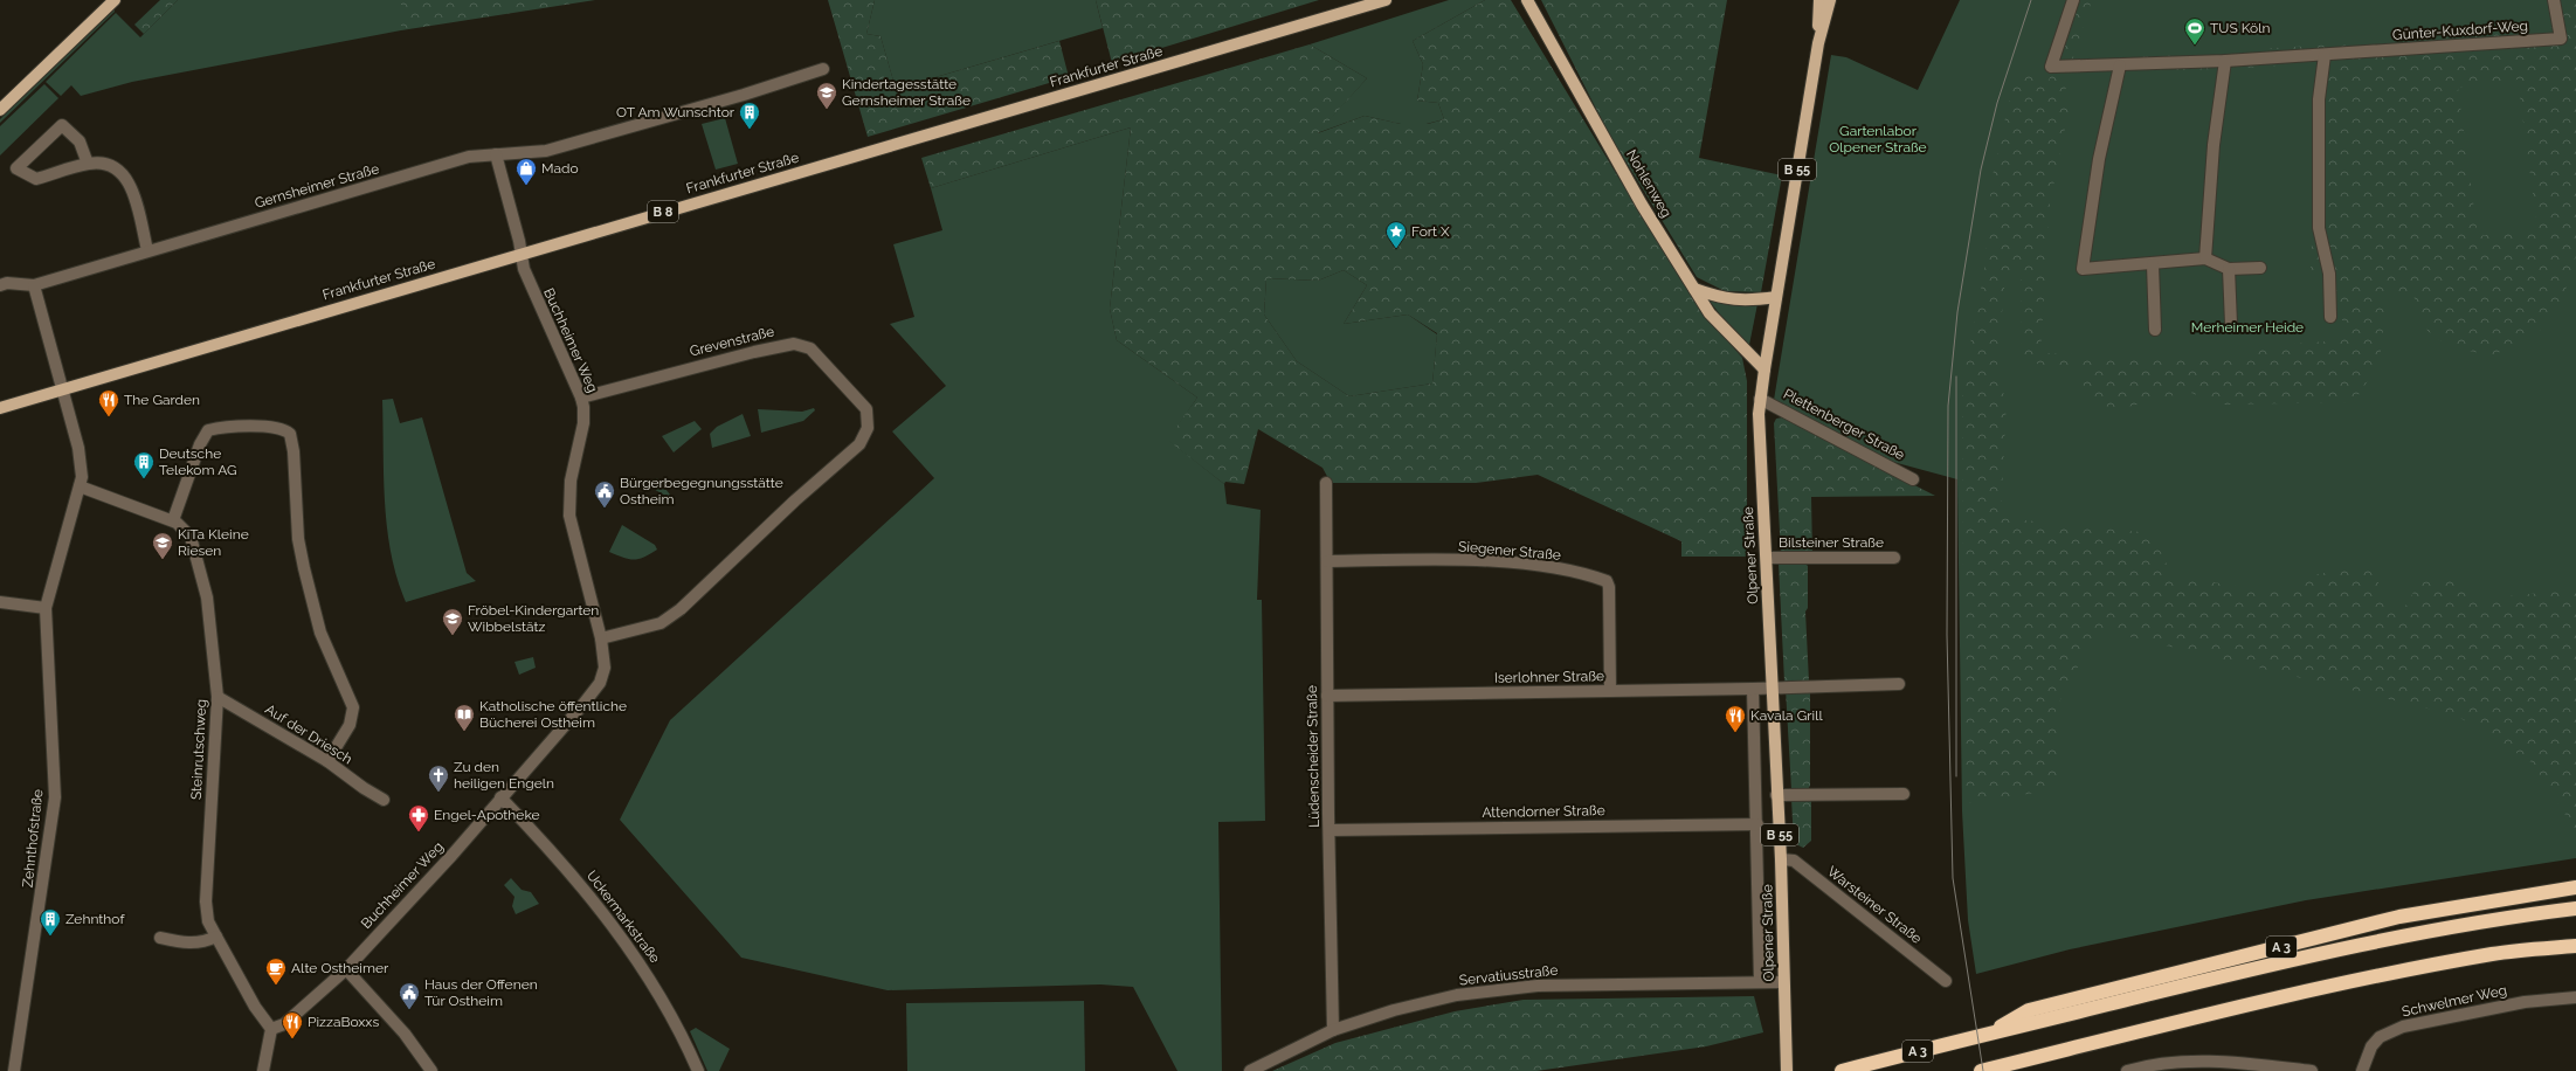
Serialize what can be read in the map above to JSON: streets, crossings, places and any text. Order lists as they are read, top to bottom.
{
  "streets": {
    "highway": ["A 3"],
    "main road": [
      "Frankfurter Straße",
      "B 55",
      "Nohlenweg",
      "B 8",
      "Olpener Straße"
    ],
    "street": [
      "Günter-Kuxdorf-Weg",
      "Gernsheimer Straße",
      "Buchheimer Weg",
      "Grevenstraße",
      "Plettenberger Straße",
      "Bilsteiner Straße",
      "Siegener Straße",
      "Iserlohner Straße",
      "Auf der Driesch",
      "Steinrutschweg",
      "Lüdenscheider Straße",
      "Attendorner Straße",
      "Zehnthofstraße",
      "Warsteiner Straße",
      "Uckermarkstraße",
      "Servatiusstraße",
      "Schwelmer Weg"
    ]
  },
  "crossings": [
    ["Frankfurter Straße", "Buchheimer Weg"],
    ["Frankfurter Straße", "Zehnthofstraße"],
    ["Nohlenweg", "Olpener Straße"],
    ["Buchheimer Weg", "Grevenstraße"],
    ["Buchheimer Weg", "Steinrutschweg"],
    ["Buchheimer Weg", "Uckermarkstraße"],
    ["Plettenberger Straße", "Olpener Straße"],
    ["Bilsteiner Straße", "Olpener Straße"],
    ["Siegener Straße", "Iserlohner Straße"],
    ["Siegener Straße", "Lüdenscheider Straße"],
    ["Olpener Straße", "Iserlohner Straße"],
    ["Olpener Straße", "Attendorner Straße"],
    ["Olpener Straße", "Warsteiner Straße"],
    ["Olpener Straße", "Servatiusstraße"],
    ["Iserlohner Straße", "Lüdenscheider Straße"],
    ["Auf der Driesch", "Steinrutschweg"],
    ["Steinrutschweg", "Zehnthofstraße"],
    ["Lüdenscheider Straße", "Attendorner Straße"],
    ["Lüdenscheider Straße", "Servatiusstraße"]
  ],
  "parks": ["Gartenlabor Olpener Straße", "Merheimer Heide"],
  "places": {
    "sports": ["TUS Köln"],
    "school or university": ["Kindertagesstätte Gernsheimer Straße", "KiTa Kleine Riesen", "Fröbel-Kindergarten Wibbelstätz"],
    "building": ["OT Am Wunschtor", "Deutsche Telekom AG", "Zehnthof"],
    "shop": ["Mado"],
    "place": ["Fort X"],
    "restaurant": ["The Garden", "Kavala Grill", "PizzaBoxxs"],
    "public building": ["Bürgerbegegnungsstätte Ostheim", "Haus der Offenen Tür Ostheim"],
    "library": ["Katholische öffentliche Bücherei Ostheim"],
    "church": ["Zu den heiligen Engeln"],
    "pharmacy": ["Engel-Apotheke"],
    "cafe": ["Alte Ostheimer"]
  }
}
